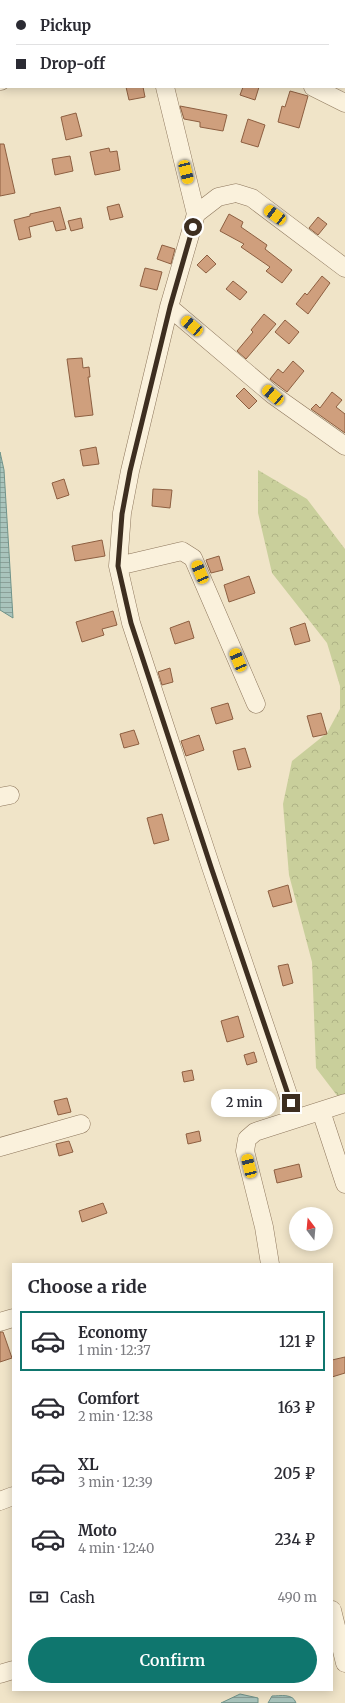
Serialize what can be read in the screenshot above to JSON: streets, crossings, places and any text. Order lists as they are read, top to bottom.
{
  "north": "top",
  "page": {
    "banner": ["Pickup", "Drop-off"],
    "bubble": "2 min",
    "heading": "Choose a ride",
    "list": [
      {
        "name": "Economy",
        "note": "1 min · 12:37",
        "value": "121 ₽"
      },
      {
        "name": "Comfort",
        "note": "2 min · 12:38",
        "value": "163 ₽"
      },
      {
        "name": "XL",
        "note": "3 min · 12:39",
        "value": "205 ₽"
      },
      {
        "name": "Moto",
        "note": "4 min · 12:40",
        "value": "234 ₽"
      }
    ],
    "pay": ["Cash", "490 m"],
    "buttons": "Confirm"
  }
}
